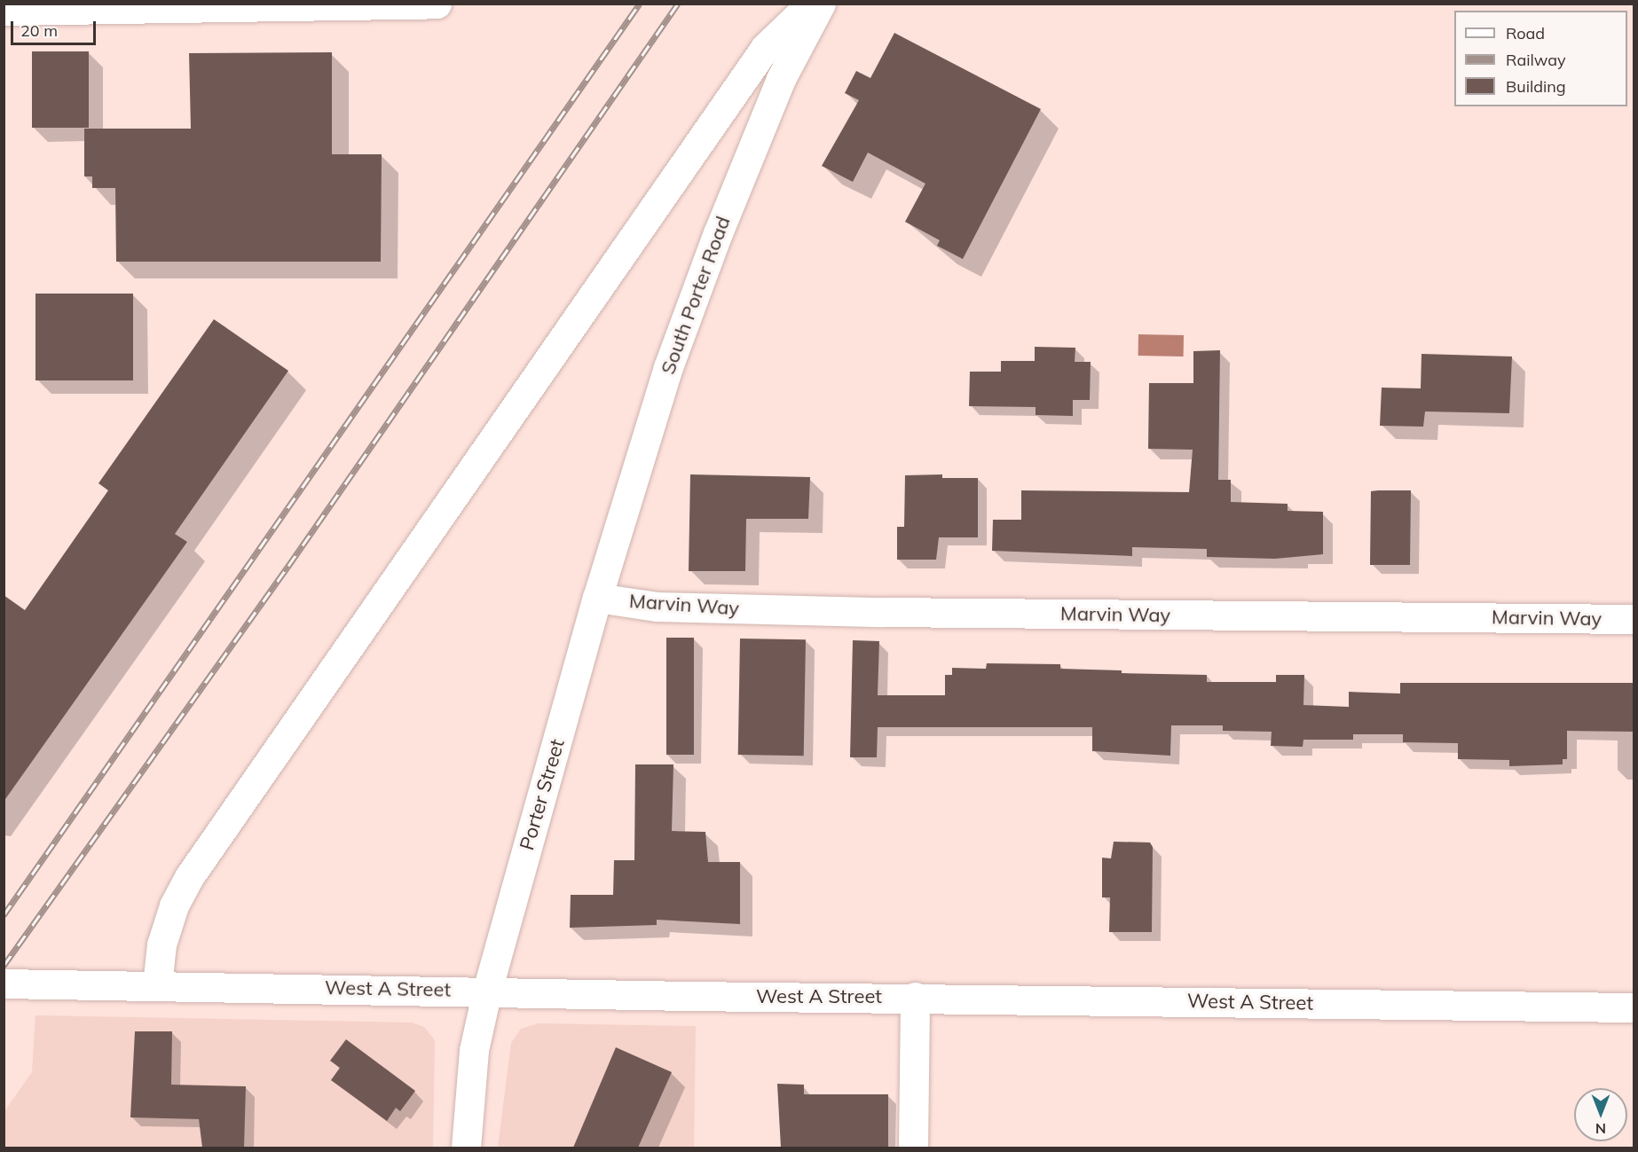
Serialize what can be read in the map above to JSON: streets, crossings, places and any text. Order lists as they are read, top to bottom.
{
  "streets": {
    "street": [
      "South Porter Road",
      "Marvin Way",
      "Porter Street",
      "West A Street"
    ]
  },
  "crossings": [
    ["South Porter Road", "Marvin Way"],
    ["South Porter Road", "Porter Street"],
    ["Marvin Way", "Porter Street"],
    ["Porter Street", "West A Street"]
  ],
  "legend": ["Road", "Railway", "Building"],
  "scale_bar": "20 m",
  "north": "bottom"
}
